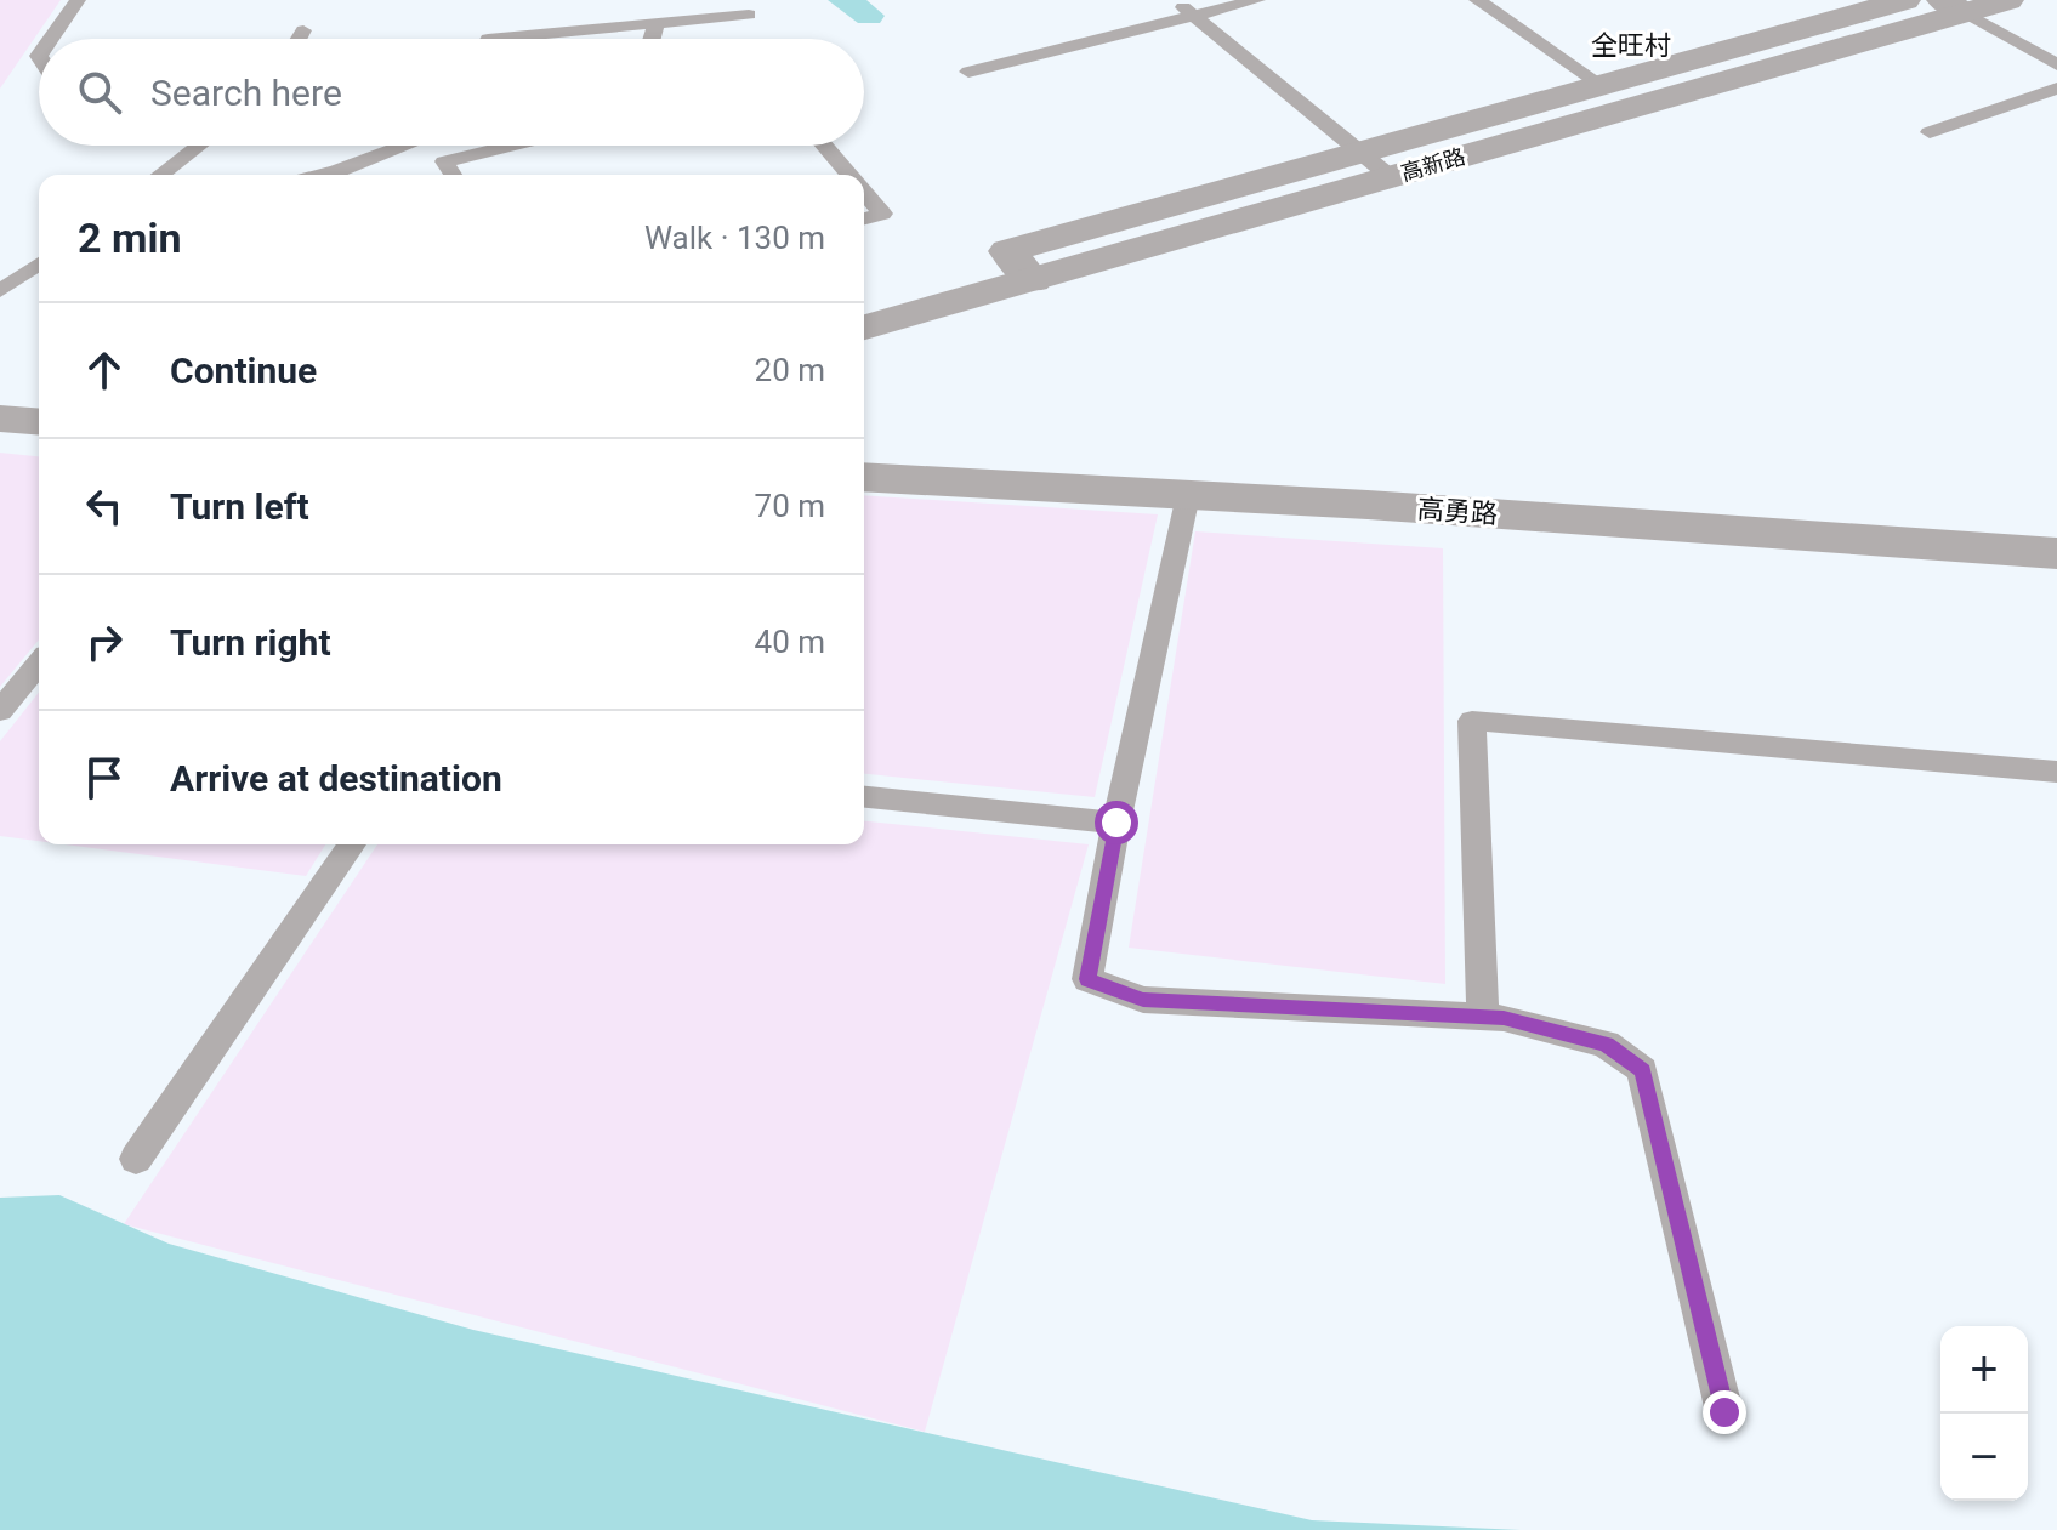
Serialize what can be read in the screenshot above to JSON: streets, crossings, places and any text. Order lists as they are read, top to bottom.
{
  "streets": {
    "street": ["高新路", "高勇路"]
  },
  "districts": ["全旺村"],
  "page": {
    "search": "Search here",
    "heading": ["2 min", "Walk · 130 m"],
    "list": [
      ["Continue", "20 m"],
      ["Turn left", "70 m"],
      ["Turn right", "40 m"],
      "Arrive at destination"
    ],
    "map_buttons": ["+", "−"]
  }
}
